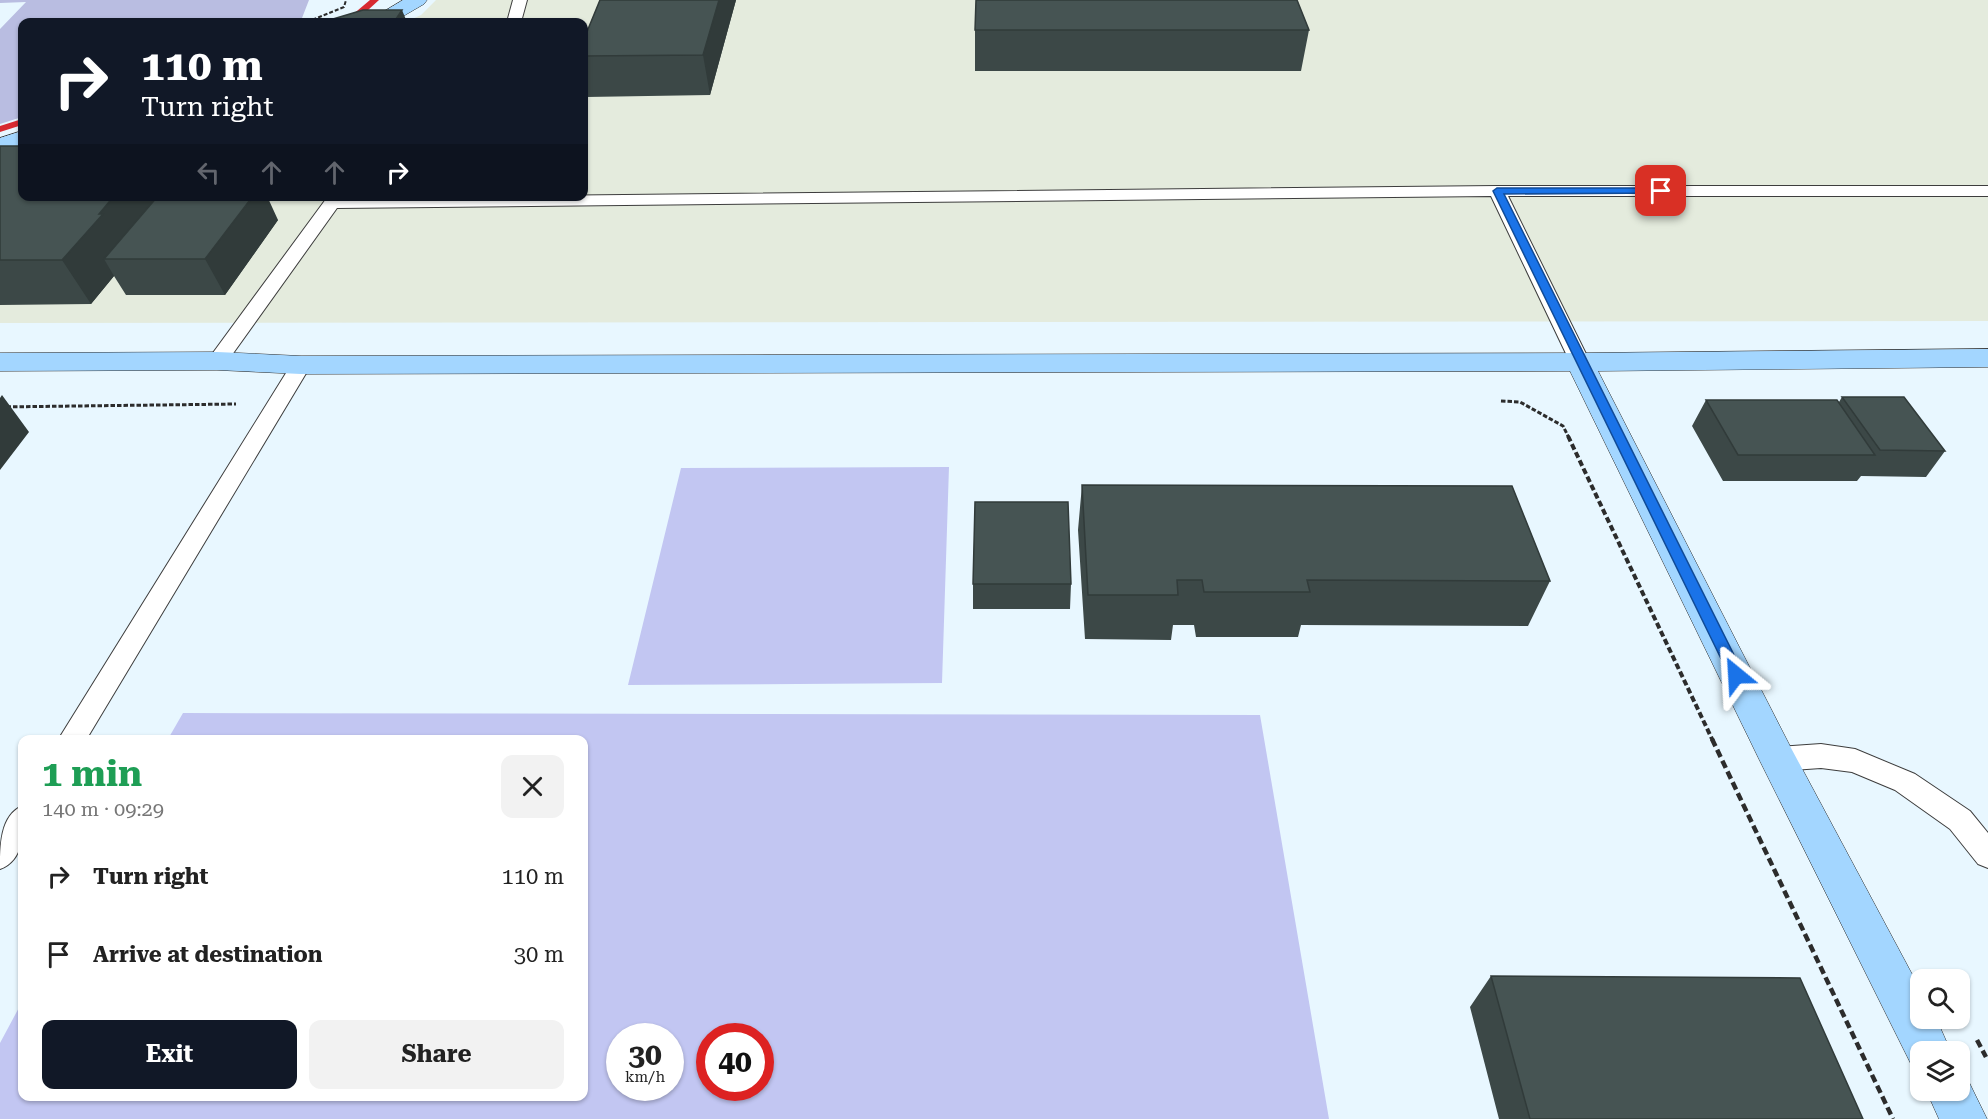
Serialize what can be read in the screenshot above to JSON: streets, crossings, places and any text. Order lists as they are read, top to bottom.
{
  "page": {
    "turn": ["110 m", "Turn right"],
    "heading": ["1 min", "140 m · 09:29"],
    "list": [
      {
        "name": "Turn right",
        "value": "110 m"
      },
      {
        "name": "Arrive at destination",
        "value": "30 m"
      }
    ],
    "buttons": ["Exit", "Share"],
    "speed": "30 km/h",
    "limit": "40"
  }
}
